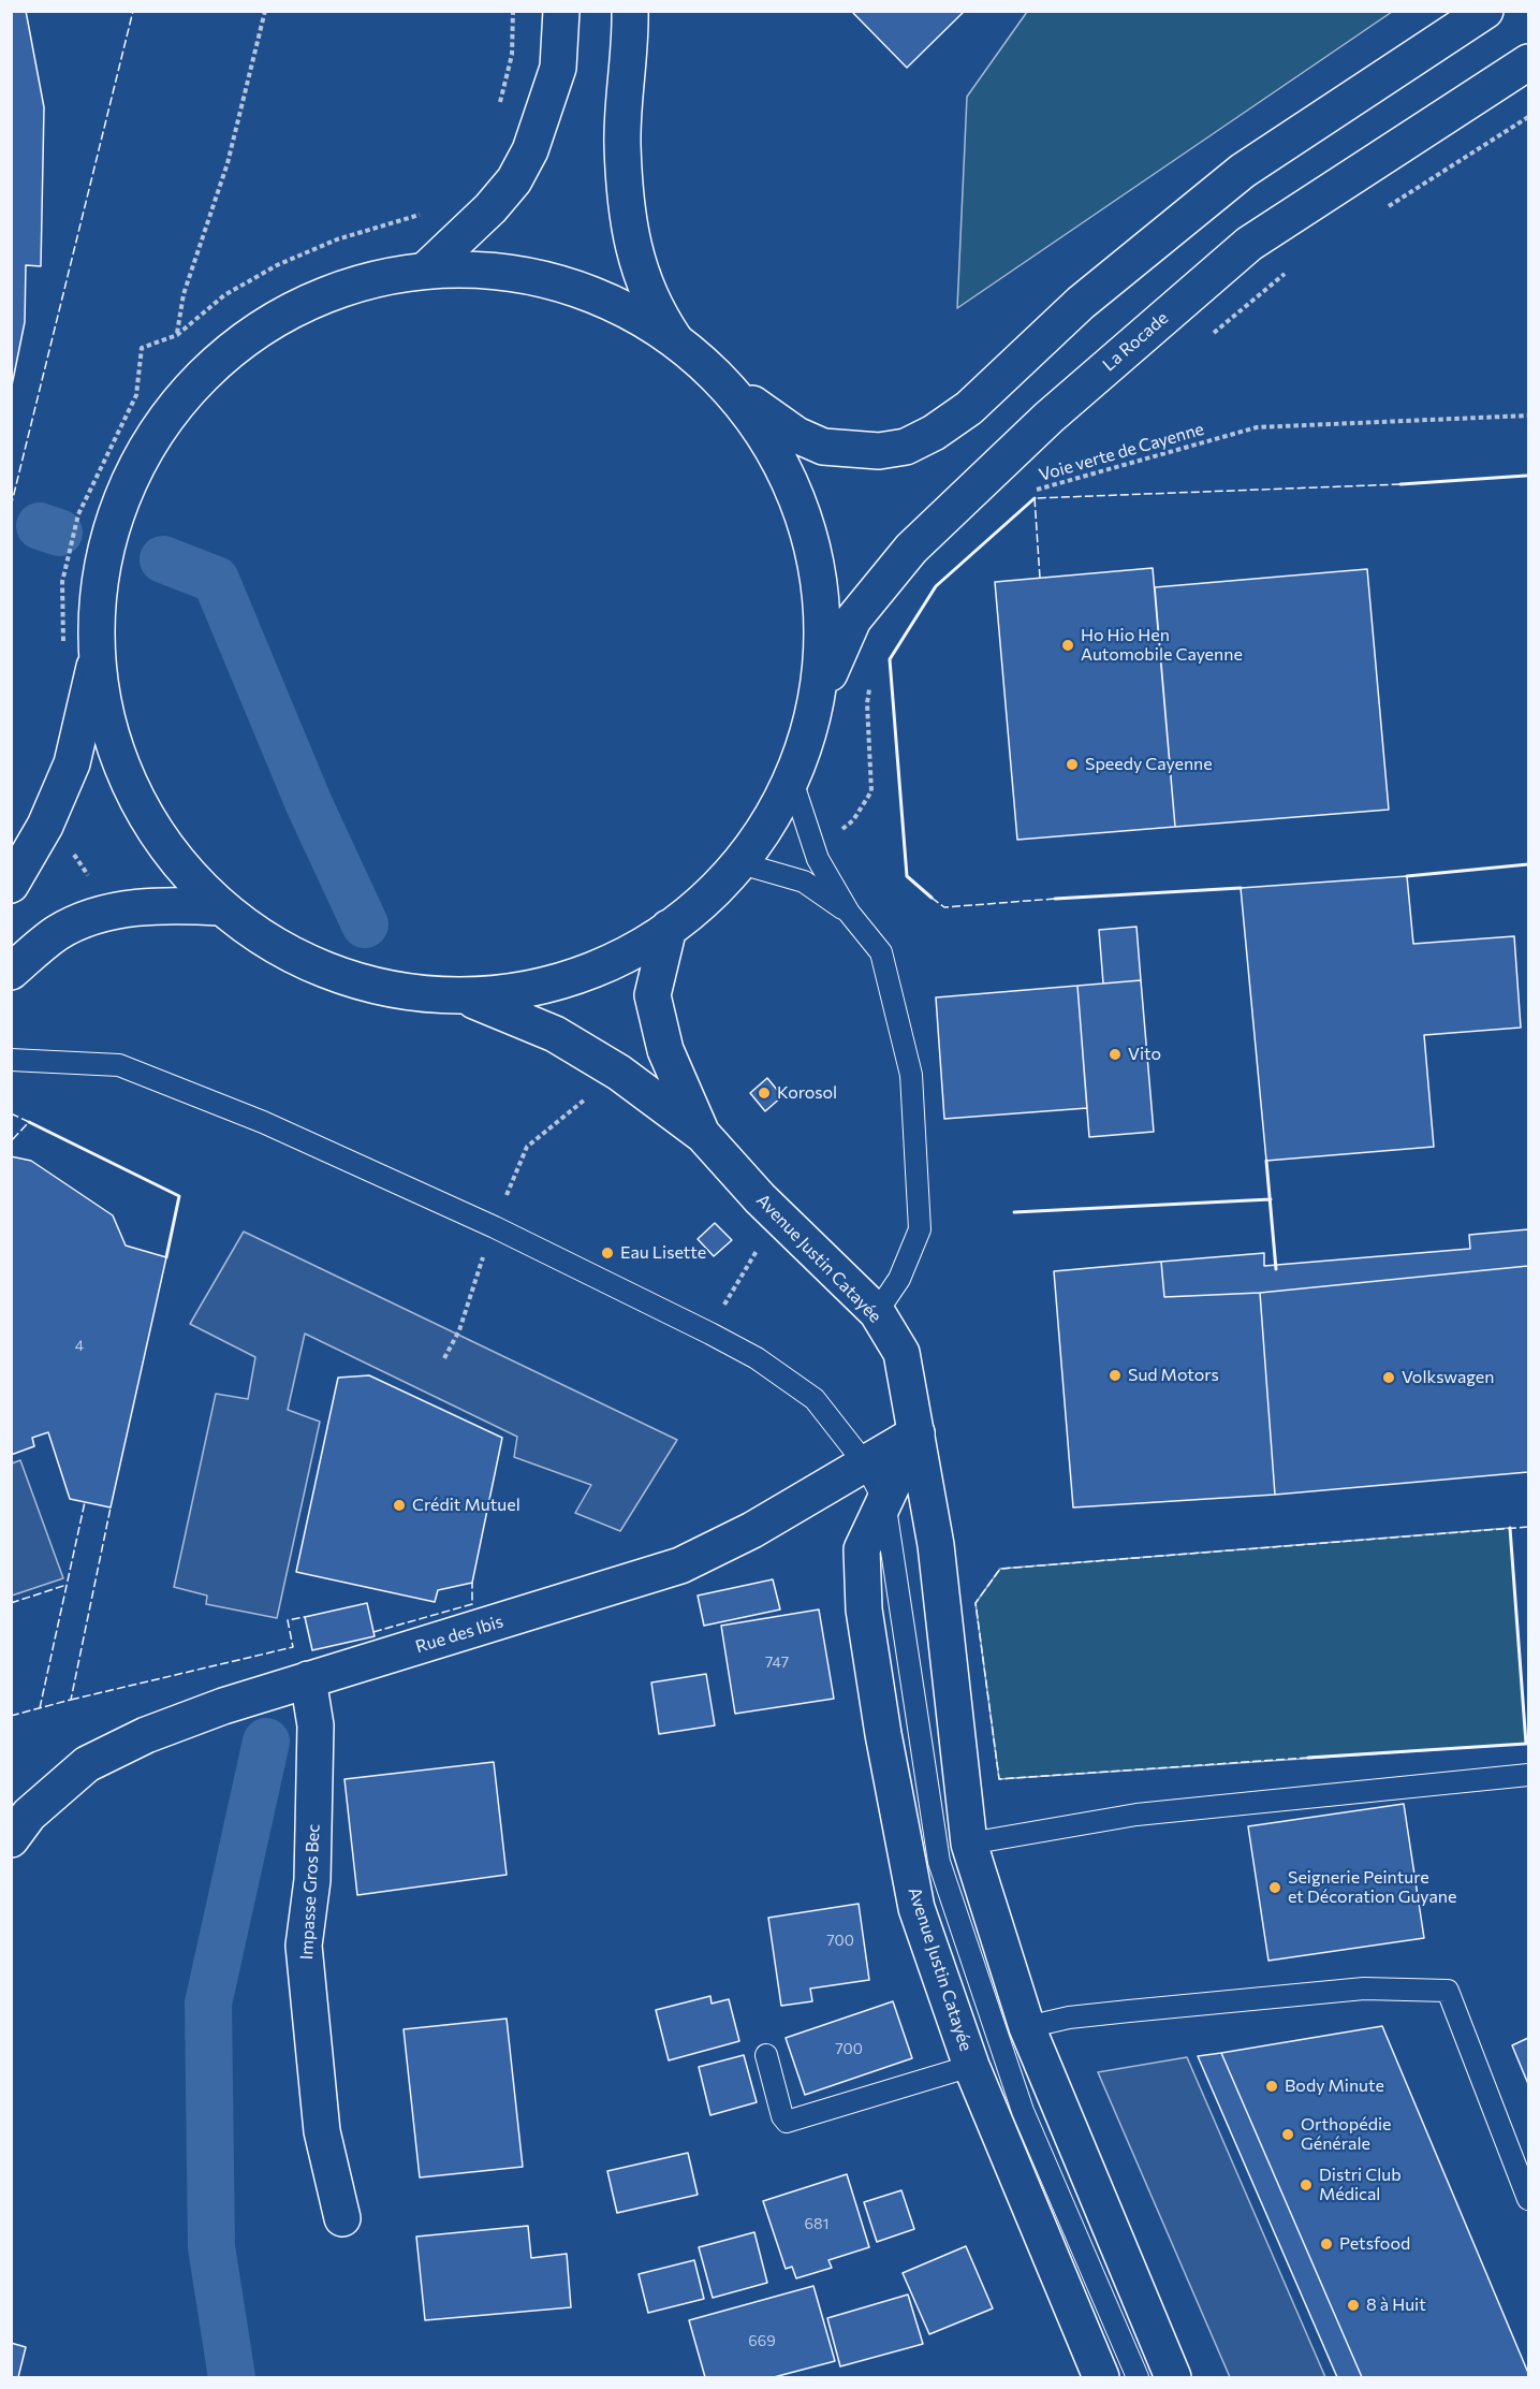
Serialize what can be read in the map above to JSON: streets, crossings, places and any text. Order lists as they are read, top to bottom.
{
  "streets": {
    "main road": [
      "La Rocade",
      "Avenue Justin Catayée",
      "Rue des Ibis",
      "Impasse Gros Bec"
    ],
    "path": ["Voie verte de Cayenne"]
  },
  "crossings": [
    ["Avenue Justin Catayée", "Rue des Ibis"],
    ["Rue des Ibis", "Impasse Gros Bec"]
  ],
  "places": [
    "Ho Hio Hen Automobile Cayenne",
    "Speedy Cayenne",
    "Vito",
    "Korosol",
    "Eau Lisette",
    "Sud Motors",
    "Volkswagen",
    "Crédit Mutuel",
    "Seignerie Peinture et Décoration Guyane",
    "Body Minute",
    "Orthopédie Générale",
    "Distri Club Médical",
    "Petsfood",
    "8 à Huit"
  ],
  "house_numbers": [
    "4",
    "747",
    "700",
    "700",
    "681",
    "669"
  ]
}
